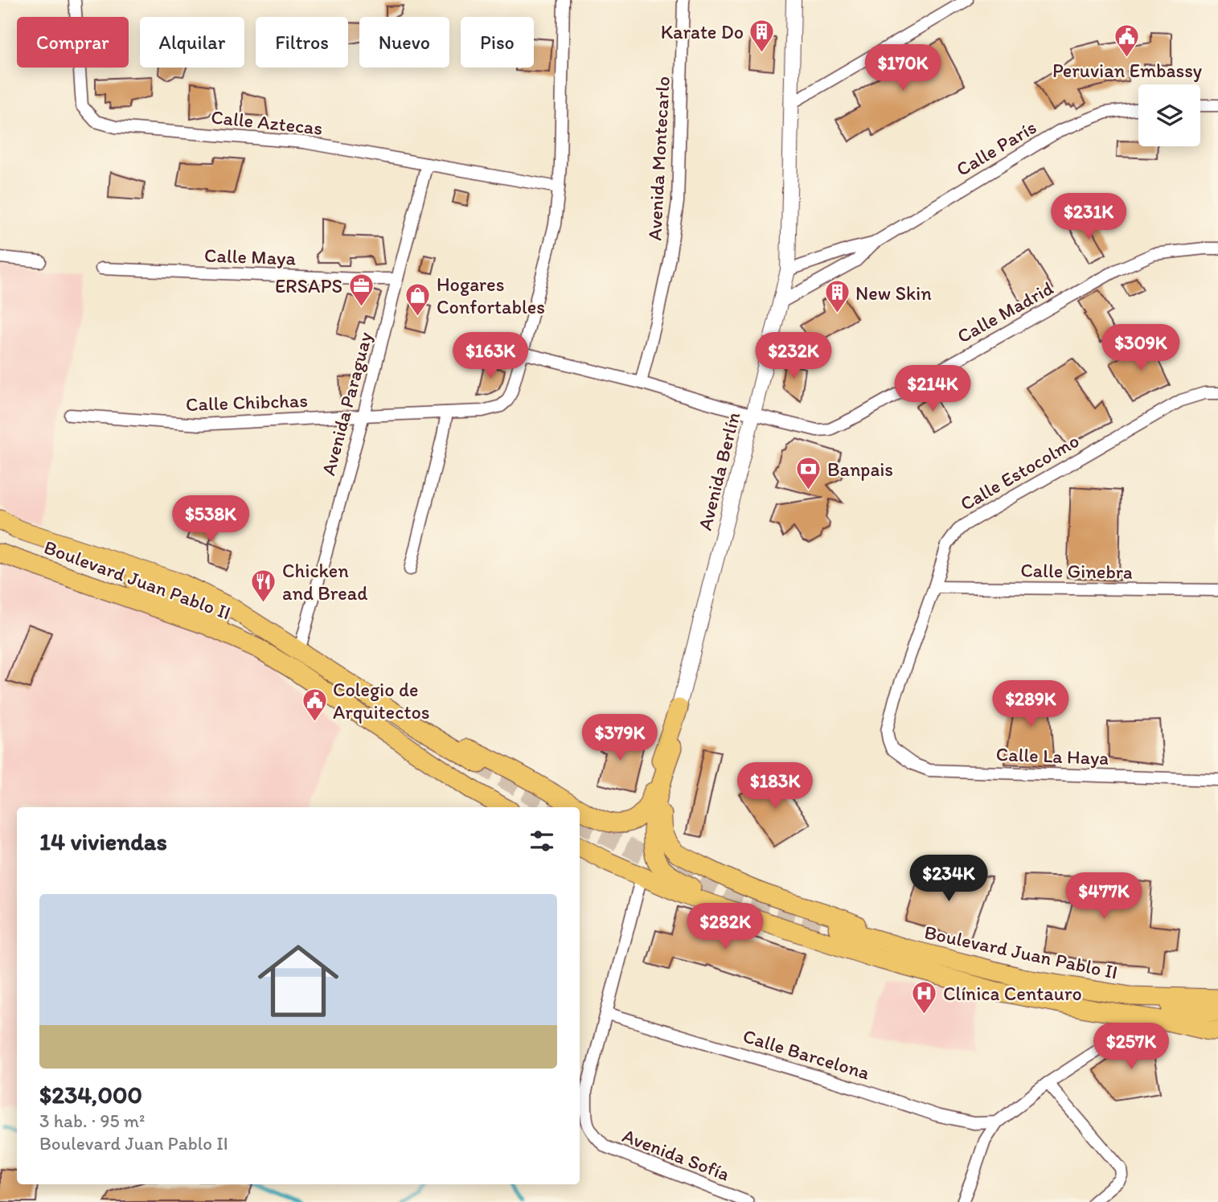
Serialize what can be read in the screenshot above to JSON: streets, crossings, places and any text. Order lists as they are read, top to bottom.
{
  "streets": {
    "main road": ["Boulevard Juan Pablo II"],
    "street": [
      "Calle Aztecas",
      "Calle París",
      "Avenida Montecarlo",
      "Calle Maya",
      "Calle Madrid",
      "Calle Chibchas",
      "Avenida Paraguay",
      "Avenida Berlín",
      "Calle Estocolmo",
      "Calle Ginebra",
      "Calle La Haya",
      "Calle Barcelona",
      "Avenida Sofía"
    ]
  },
  "crossings": [
    ["Calle Aztecas", "Calle Chibchas"],
    ["Calle Aztecas", "Avenida Paraguay"],
    ["Calle París", "Avenida Berlín"],
    ["Avenida Montecarlo", "Calle Madrid"],
    ["Calle Maya", "Avenida Paraguay"],
    ["Calle Madrid", "Calle Chibchas"],
    ["Calle Madrid", "Avenida Berlín"],
    ["Calle Chibchas", "Avenida Paraguay"],
    ["Avenida Paraguay", "Boulevard Juan Pablo II"],
    ["Calle Estocolmo", "Calle Ginebra"],
    ["Calle Estocolmo", "Calle La Haya"],
    ["Boulevard Juan Pablo II", "Avenida Sofía"],
    ["Calle Barcelona", "Avenida Sofía"]
  ],
  "places": {
    "building": ["Karate Do", "New Skin"],
    "public building": ["Peruvian Embassy", "Colegio de Arquitectos"],
    "office": ["ERSAPS"],
    "shop": ["Hogares Confortables"],
    "bank": ["Banpais"],
    "restaurant": ["Chicken and Bread"],
    "hospital": ["Clínica Centauro"]
  },
  "page": {
    "chip": [
      "Comprar",
      "Alquilar",
      "Filtros",
      "Nuevo",
      "Piso"
    ],
    "price": [
      "$170K",
      "$231K",
      "$309K",
      "$163K",
      "$232K",
      "$214K",
      "$538K",
      "$289K",
      "$379K",
      "$183K",
      "$234K",
      "$477K",
      "$282K",
      "$257K"
    ],
    "heading": "14 viviendas",
    "list": [
      {
        "name": "$234,000",
        "note": "3 hab. · 95 m² · Boulevard Juan Pablo II"
      }
    ]
  }
}
